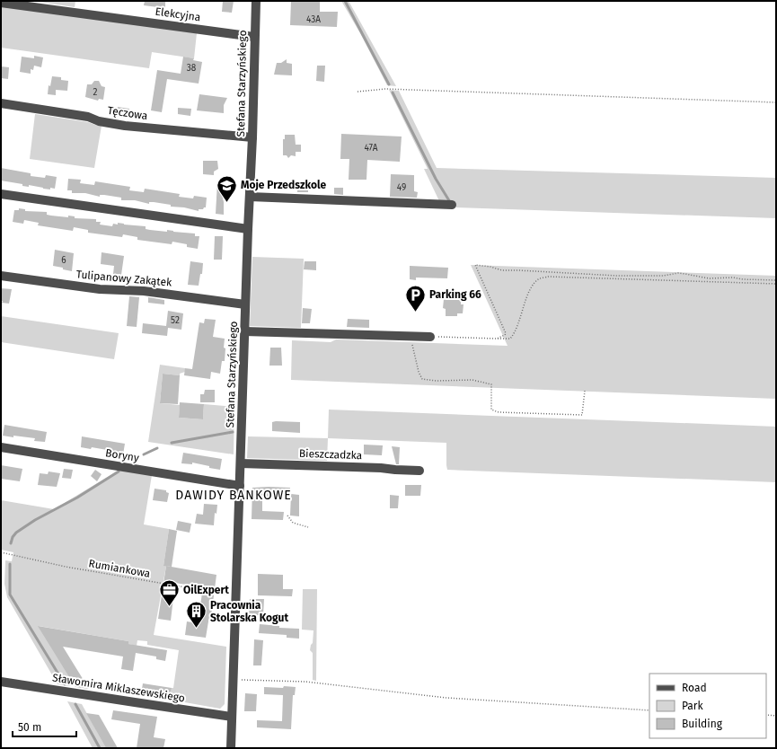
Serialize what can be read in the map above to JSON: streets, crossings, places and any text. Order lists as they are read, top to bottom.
{
  "streets": {
    "street": [
      "Elekcyjna",
      "Stefana Starzyńskiego",
      "Tęczowa",
      "Tulipanowy Zakątek",
      "Bieszczadzka",
      "Boryny",
      "Sławomira Miklaszewskiego"
    ],
    "path": ["Rumiankowa"]
  },
  "crossings": [
    ["Elekcyjna", "Stefana Starzyńskiego"],
    ["Stefana Starzyńskiego", "Tęczowa"],
    ["Stefana Starzyńskiego", "Tulipanowy Zakątek"],
    ["Stefana Starzyńskiego", "Bieszczadzka"],
    ["Stefana Starzyńskiego", "Boryny"],
    ["Stefana Starzyńskiego", "Rumiankowa"],
    ["Stefana Starzyńskiego", "Sławomira Miklaszewskiego"]
  ],
  "districts": ["DAWIDY BANKOWE"],
  "places": {
    "school or university": ["Moje Przedszkole"],
    "parking": ["Parking 66"],
    "office": ["OilExpert"],
    "building": ["Pracownia Stolarska Kogut"]
  },
  "house_numbers": [
    "43A",
    "38",
    "2",
    "47A",
    "49",
    "6",
    "52"
  ],
  "legend": ["Road", "Park", "Building"],
  "scale_bar": "50 m"
}
